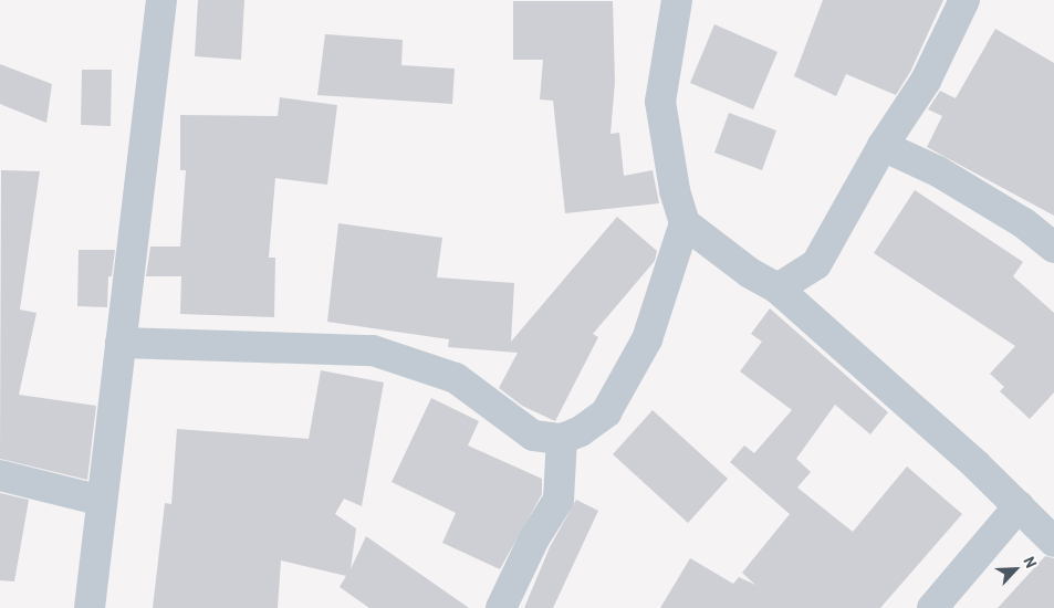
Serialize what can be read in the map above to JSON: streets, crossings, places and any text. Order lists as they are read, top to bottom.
{
  "north": "top right"
}
